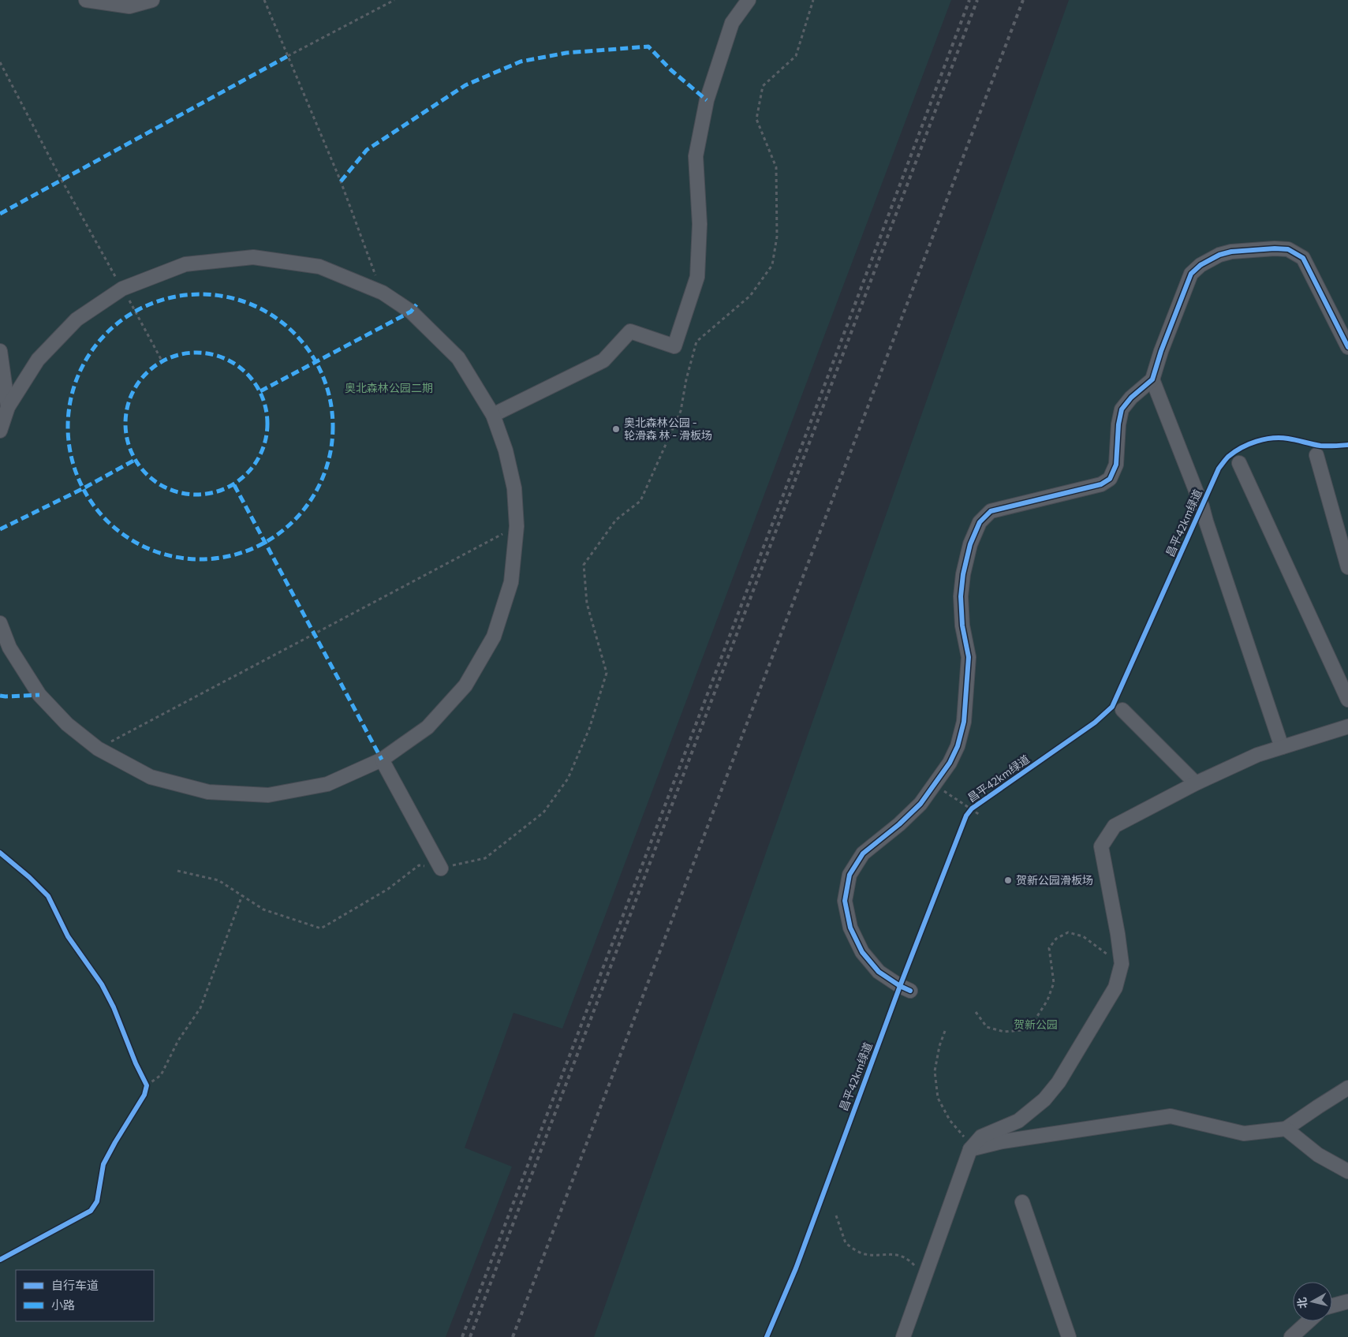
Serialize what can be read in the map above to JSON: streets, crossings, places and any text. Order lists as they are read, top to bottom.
{
  "streets": {
    "cycle path": ["昌平42km绿道"]
  },
  "parks": ["奥北森林公园二期", "贺新公园"],
  "places": ["奥北森林公园 - 轮滑森 林 - 滑板场", "贺新公园滑板场"],
  "legend": ["自行车道", "小路"],
  "north": "left"
}
